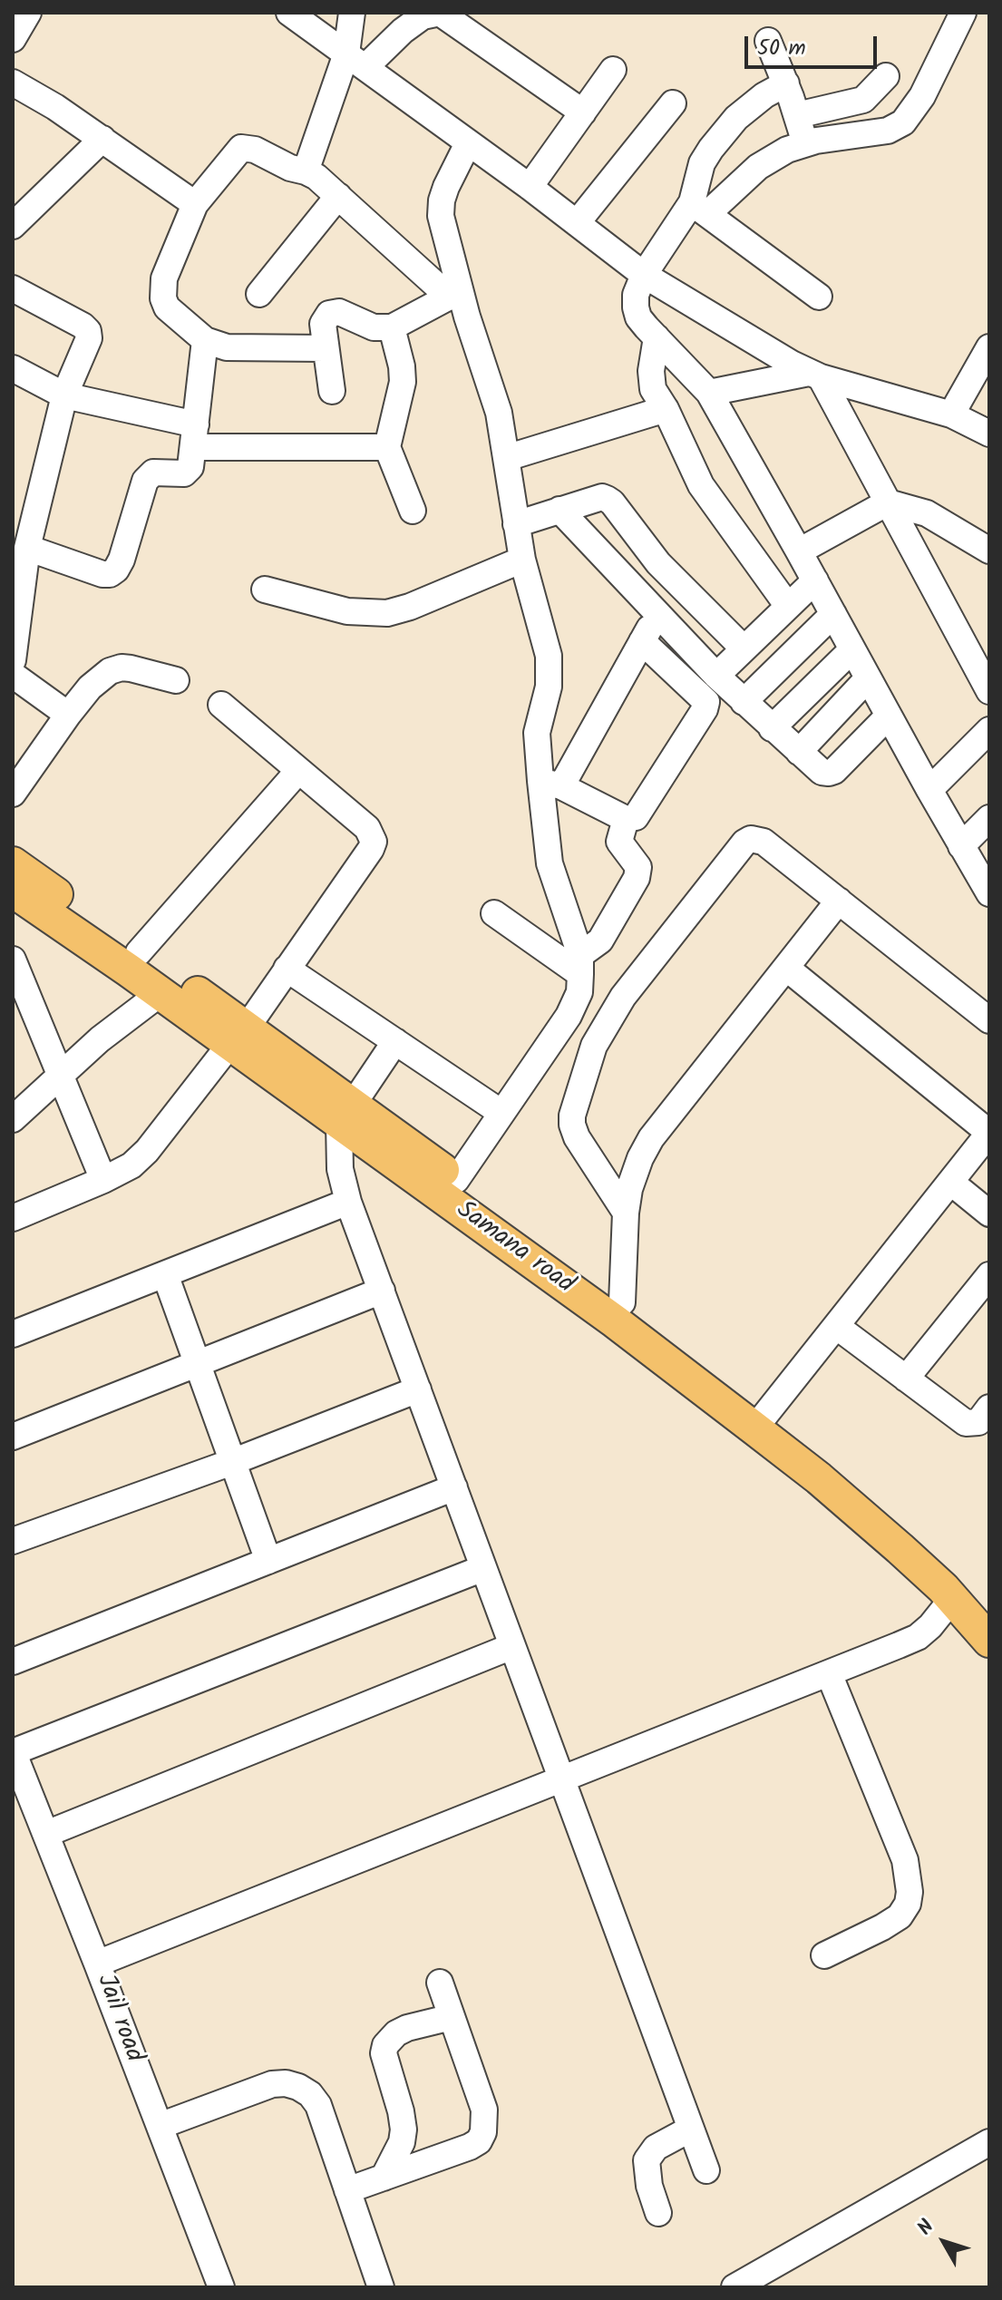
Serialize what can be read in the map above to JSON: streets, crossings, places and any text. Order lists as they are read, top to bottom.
{
  "streets": {
    "main road": ["Samana road"],
    "street": ["Jail road"]
  },
  "scale_bar": "50 m",
  "north": "top left"
}
